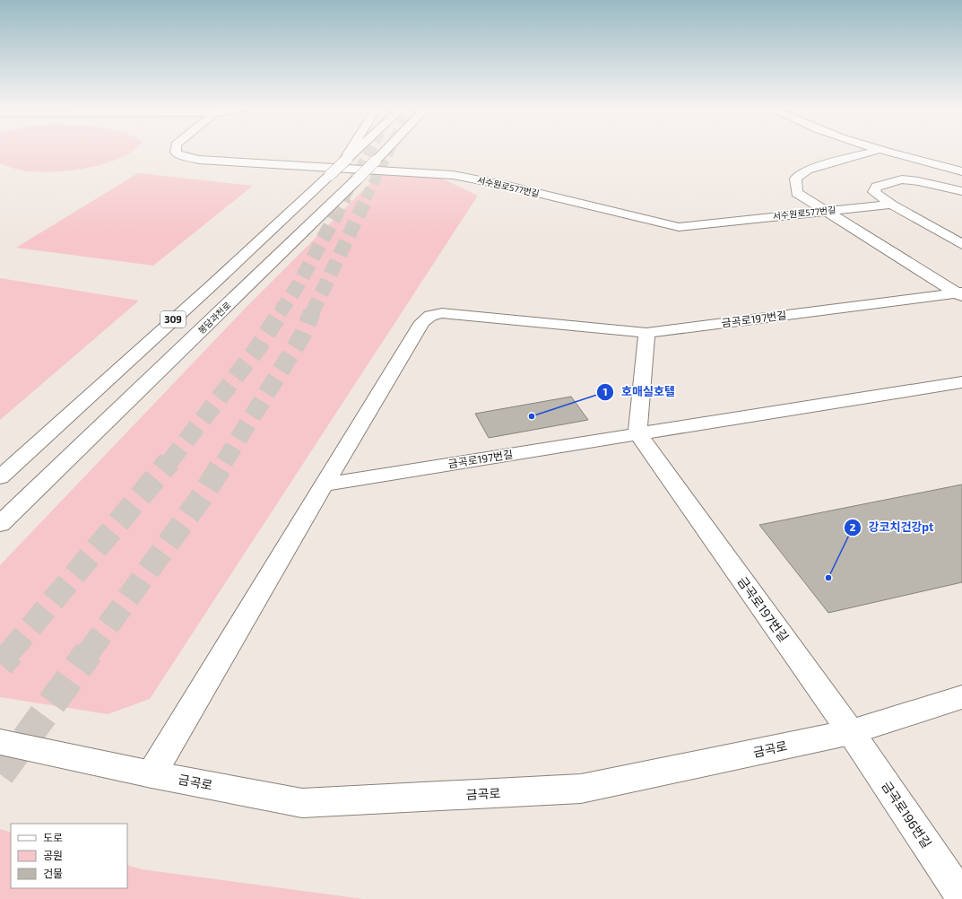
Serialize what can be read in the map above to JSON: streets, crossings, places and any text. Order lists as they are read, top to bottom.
{
  "streets": {
    "main road": [
      "서수원로577번길",
      "봉담과천로",
      "309",
      "금곡로197번길",
      "금곡로",
      "금곡로196번길"
    ]
  },
  "crossings": [
    ["금곡로197번길", "금곡로"],
    ["금곡로197번길", "금곡로196번길"],
    ["금곡로", "금곡로196번길"]
  ],
  "places": ["호매실호텔", "강코치건강pt"],
  "legend": ["도로", "공원", "건물"]
}
